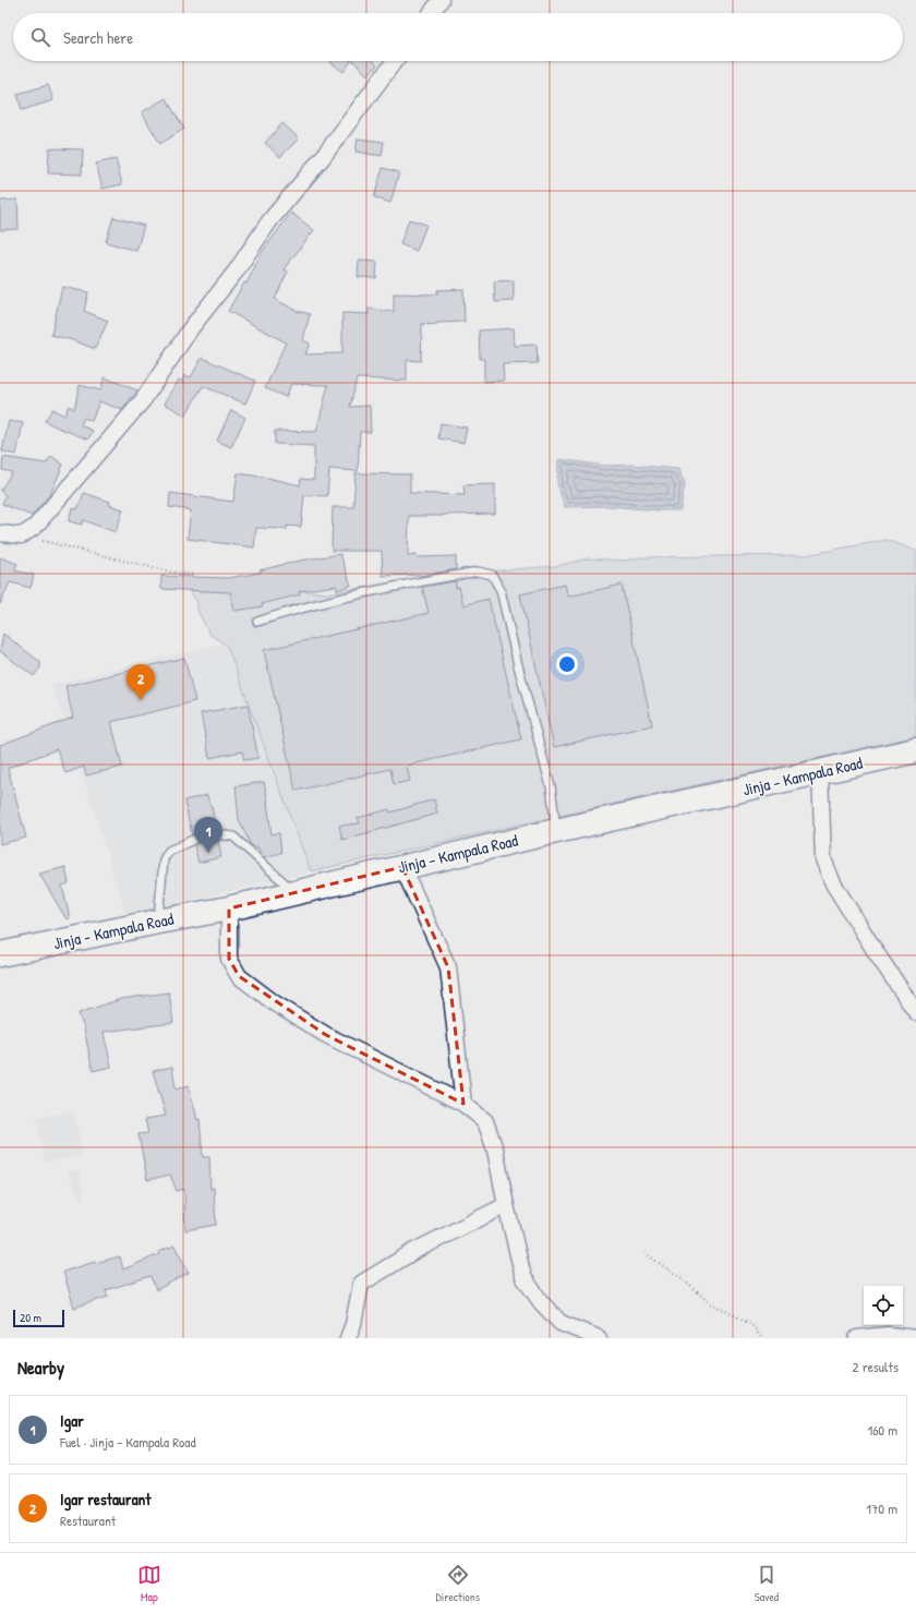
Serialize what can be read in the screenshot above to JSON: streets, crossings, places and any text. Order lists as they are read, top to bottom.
{
  "streets": {
    "highway": ["Jinja - Kampala Road"]
  },
  "scale_bar": "20 m",
  "page": {
    "search": "Search here",
    "pins": ["2", "1"],
    "scale": "20 m",
    "heading": ["Nearby", "2 results"],
    "list": [
      {
        "mark": "1",
        "name": "Igar",
        "note": "Fuel · Jinja - Kampala Road",
        "value": "160 m"
      },
      {
        "mark": "2",
        "name": "Igar restaurant",
        "note": "Restaurant",
        "value": "170 m"
      }
    ],
    "nav": ["Map", "Directions", "Saved"]
  }
}
